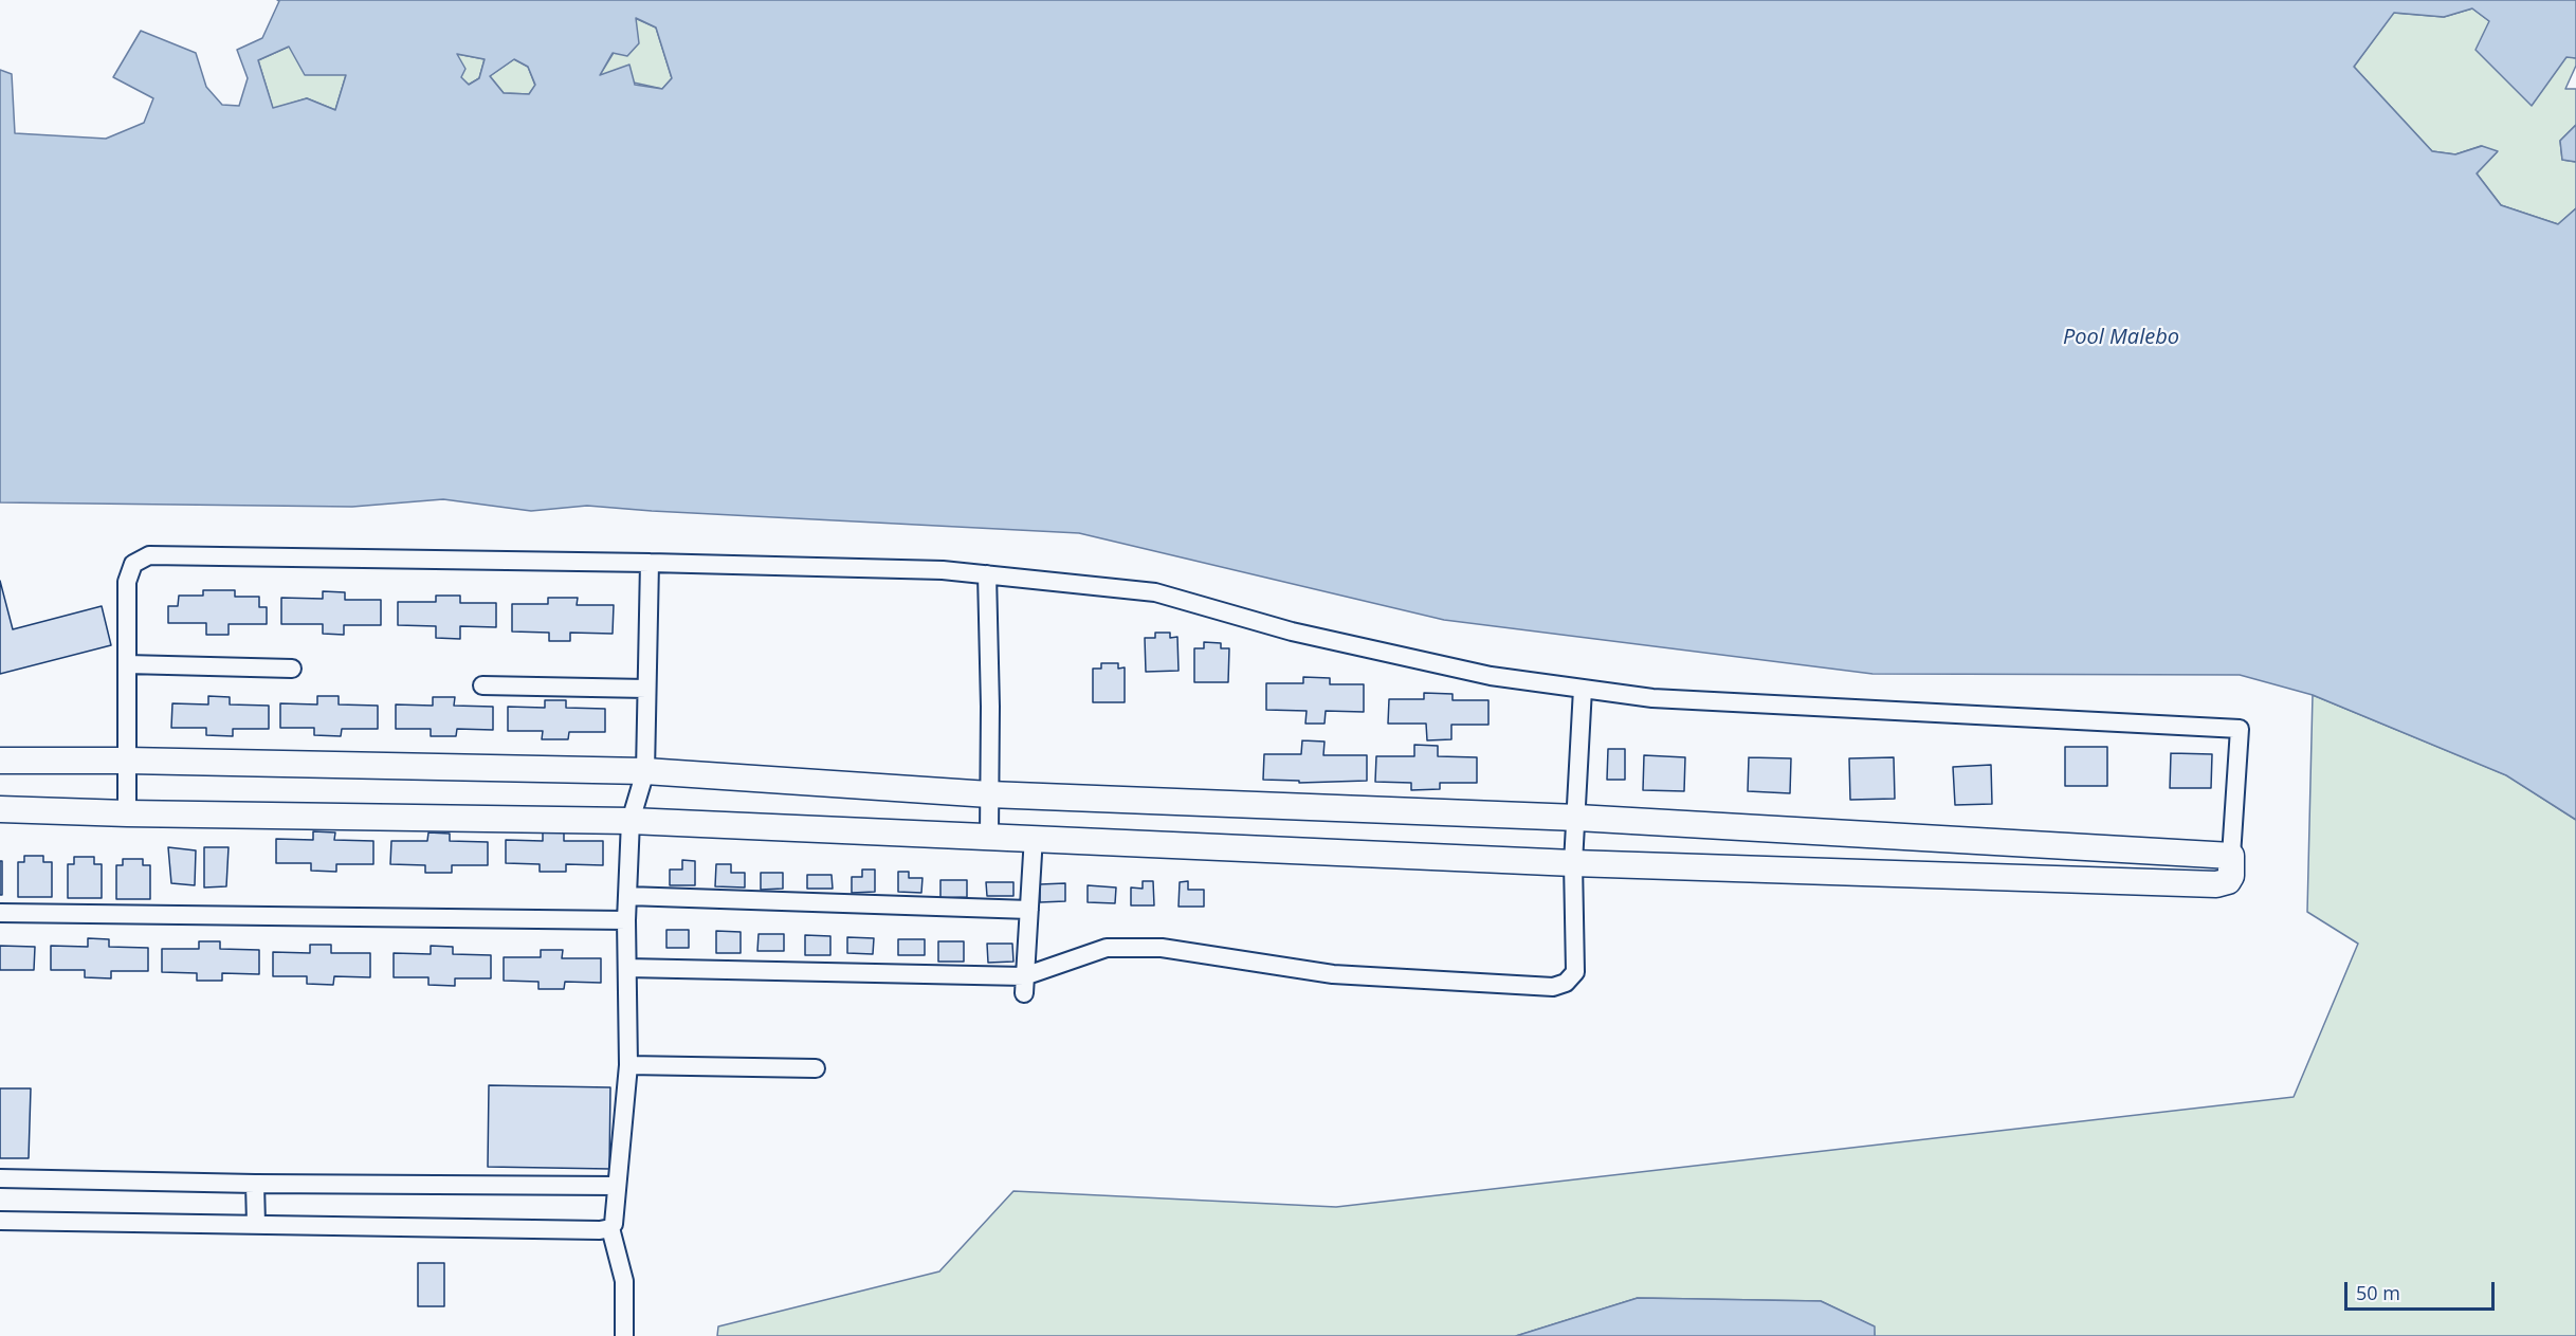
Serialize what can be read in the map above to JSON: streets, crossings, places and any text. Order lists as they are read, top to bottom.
{
  "water": ["Pool Malebo"],
  "scale_bar": "50 m"
}
